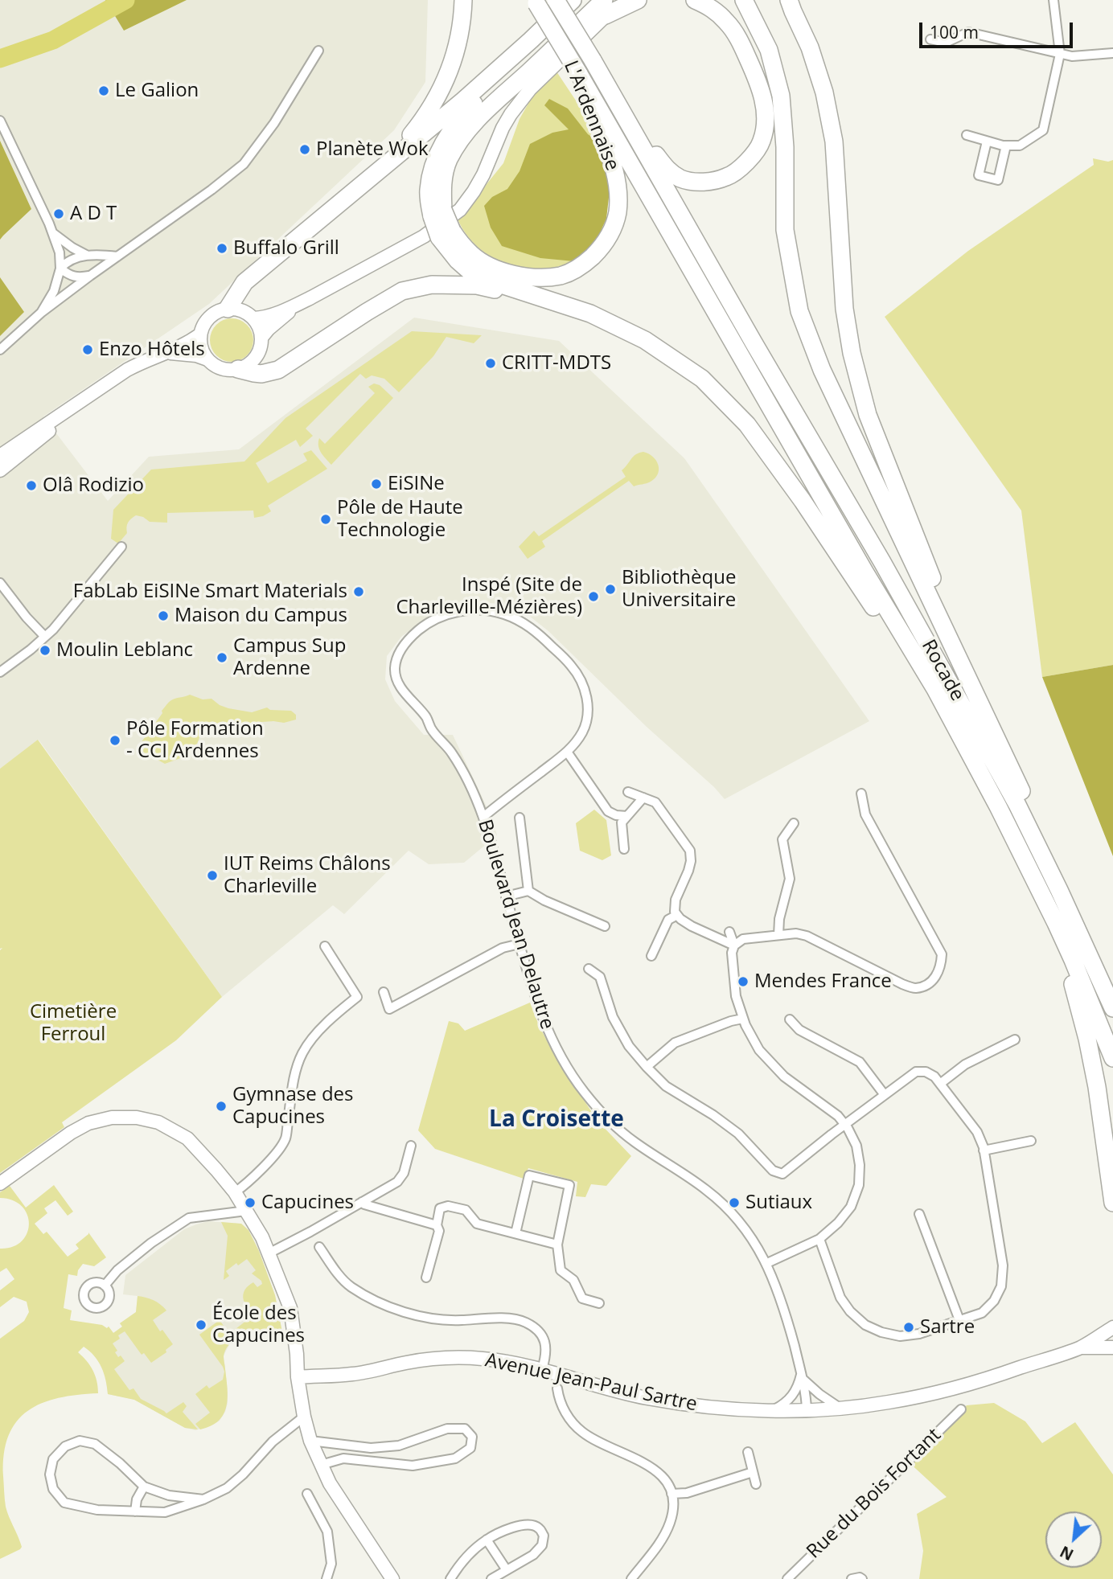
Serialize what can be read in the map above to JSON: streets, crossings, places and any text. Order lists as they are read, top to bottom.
{
  "streets": {
    "highway": ["L'Ardennaise", "Rocade"],
    "street": ["Boulevard Jean Delautre", "Avenue Jean-Paul Sartre", "Rue du Bois Fortant"]
  },
  "crossings": [
    ["L'Ardennaise", "Rocade"],
    ["Boulevard Jean Delautre", "Avenue Jean-Paul Sartre"]
  ],
  "districts": ["La Croisette"],
  "parks": ["Cimetière Ferroul"],
  "places": [
    "Le Galion",
    "Planète Wok",
    "A D T",
    "Buffalo Grill",
    "Enzo Hôtels",
    "CRITT-MDTS",
    "EiSINe",
    "Olâ Rodizio",
    "Pôle de Haute Technologie",
    "Bibliothèque Universitaire",
    "FabLab EiSINe Smart Materials",
    "Inspé (Site de Charleville-Mézières)",
    "Maison du Campus",
    "Moulin Leblanc",
    "Campus Sup Ardenne",
    "Pôle Formation - CCI Ardennes",
    "IUT Reims Châlons Charleville",
    "Mendes France",
    "Gymnase des Capucines",
    "Capucines",
    "Sutiaux",
    "École des Capucines",
    "Sartre"
  ],
  "scale_bar": "100 m",
  "north": "bottom left"
}
